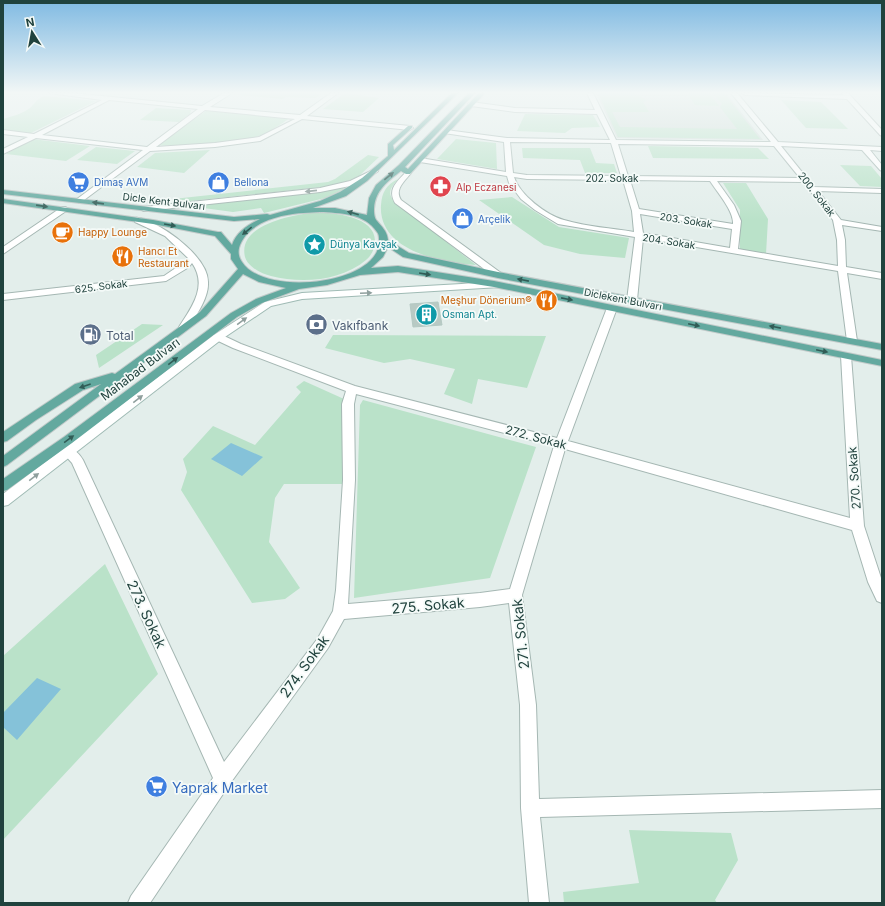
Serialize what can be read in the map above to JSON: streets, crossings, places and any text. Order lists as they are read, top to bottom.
{
  "streets": {
    "main road": ["Dicle Kent Bulvarı", "Diclekent Bulvarı", "Mahabad Bulvarı"],
    "street": [
      "202. Sokak",
      "200. Sokak",
      "203. Sokak",
      "204. Sokak",
      "625. Sokak",
      "272. Sokak",
      "270. Sokak",
      "275. Sokak",
      "273. Sokak",
      "271. Sokak",
      "274. Sokak"
    ]
  },
  "crossings": [
    ["202. Sokak", "200. Sokak"],
    ["202. Sokak", "204. Sokak"],
    ["200. Sokak", "204. Sokak"],
    ["200. Sokak", "Diclekent Bulvarı"],
    ["Dicle Kent Bulvarı", "Mahabad Bulvarı"],
    ["Diclekent Bulvarı", "270. Sokak"],
    ["Diclekent Bulvarı", "271. Sokak"],
    ["272. Sokak", "270. Sokak"],
    ["272. Sokak", "271. Sokak"],
    ["272. Sokak", "274. Sokak"],
    ["275. Sokak", "271. Sokak"],
    ["275. Sokak", "274. Sokak"],
    ["273. Sokak", "274. Sokak"]
  ],
  "places": {
    "supermarket": ["Dimaş AVM", "Yaprak Market"],
    "shop": ["Bellona", "Arçelik"],
    "pharmacy": ["Alp Eczanesi"],
    "cafe": ["Happy Lounge"],
    "place": ["Dünya Kavşak"],
    "restaurant": ["Hancı Et Restaurant", "Meşhur Dönerium®"],
    "building": ["Osman Apt."],
    "bank": ["Vakıfbank"],
    "fuel station": ["Total"]
  },
  "north": "top"
}
